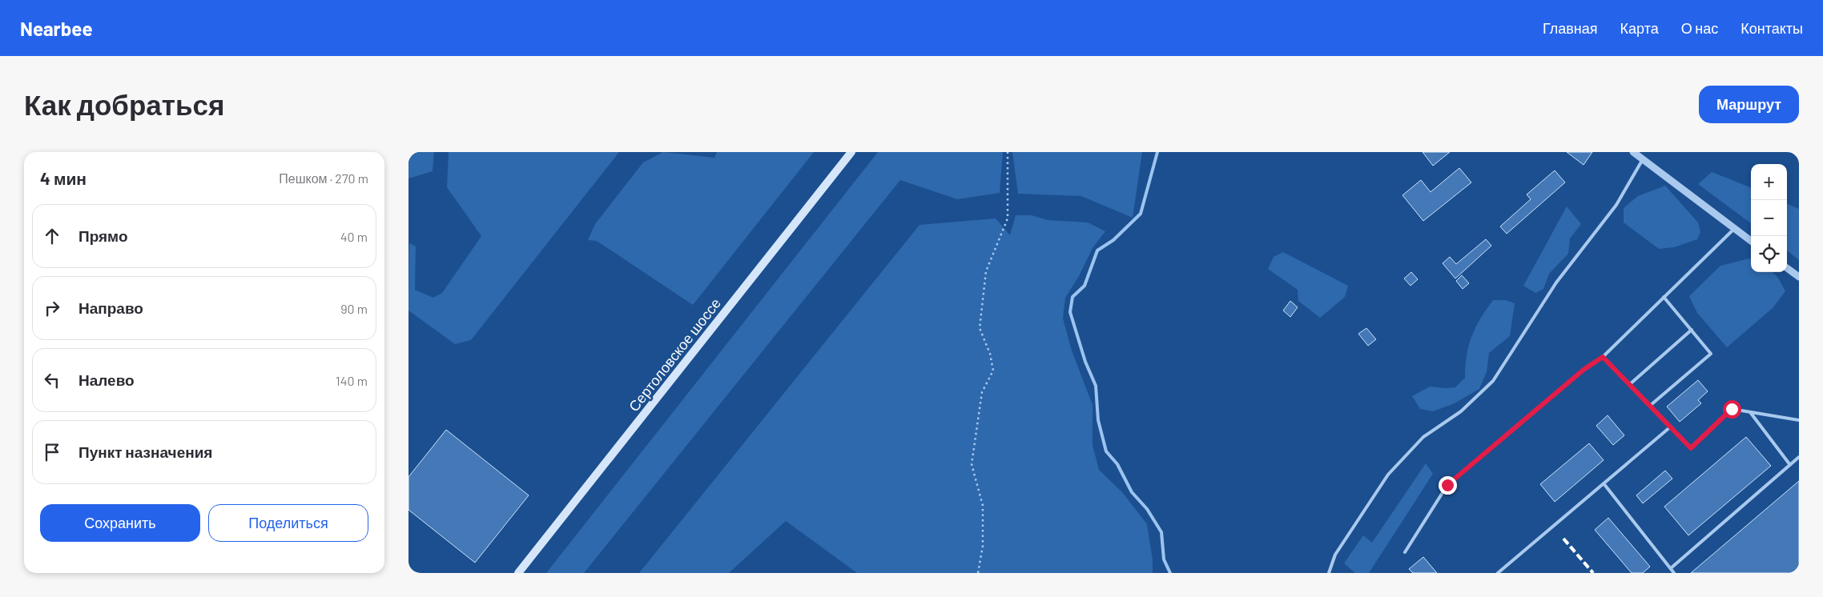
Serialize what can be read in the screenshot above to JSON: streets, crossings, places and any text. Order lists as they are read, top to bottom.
{
  "streets": {
    "main road": ["Сертоловское шоссе"]
  },
  "page": {
    "header": "Nearbee",
    "nav": [
      "Главная",
      "Карта",
      "О нас",
      "Контакты"
    ],
    "buttons": [
      "Маршрут",
      ["Сохранить", "Поделиться"]
    ],
    "title": "Как добраться",
    "heading": ["4 мин", "Пешком · 270 m"],
    "map_buttons": ["+", "−"],
    "list": [
      ["Прямо", "40 m"],
      ["Направо", "90 m"],
      ["Налево", "140 m"],
      "Пункт назначения"
    ]
  }
}
